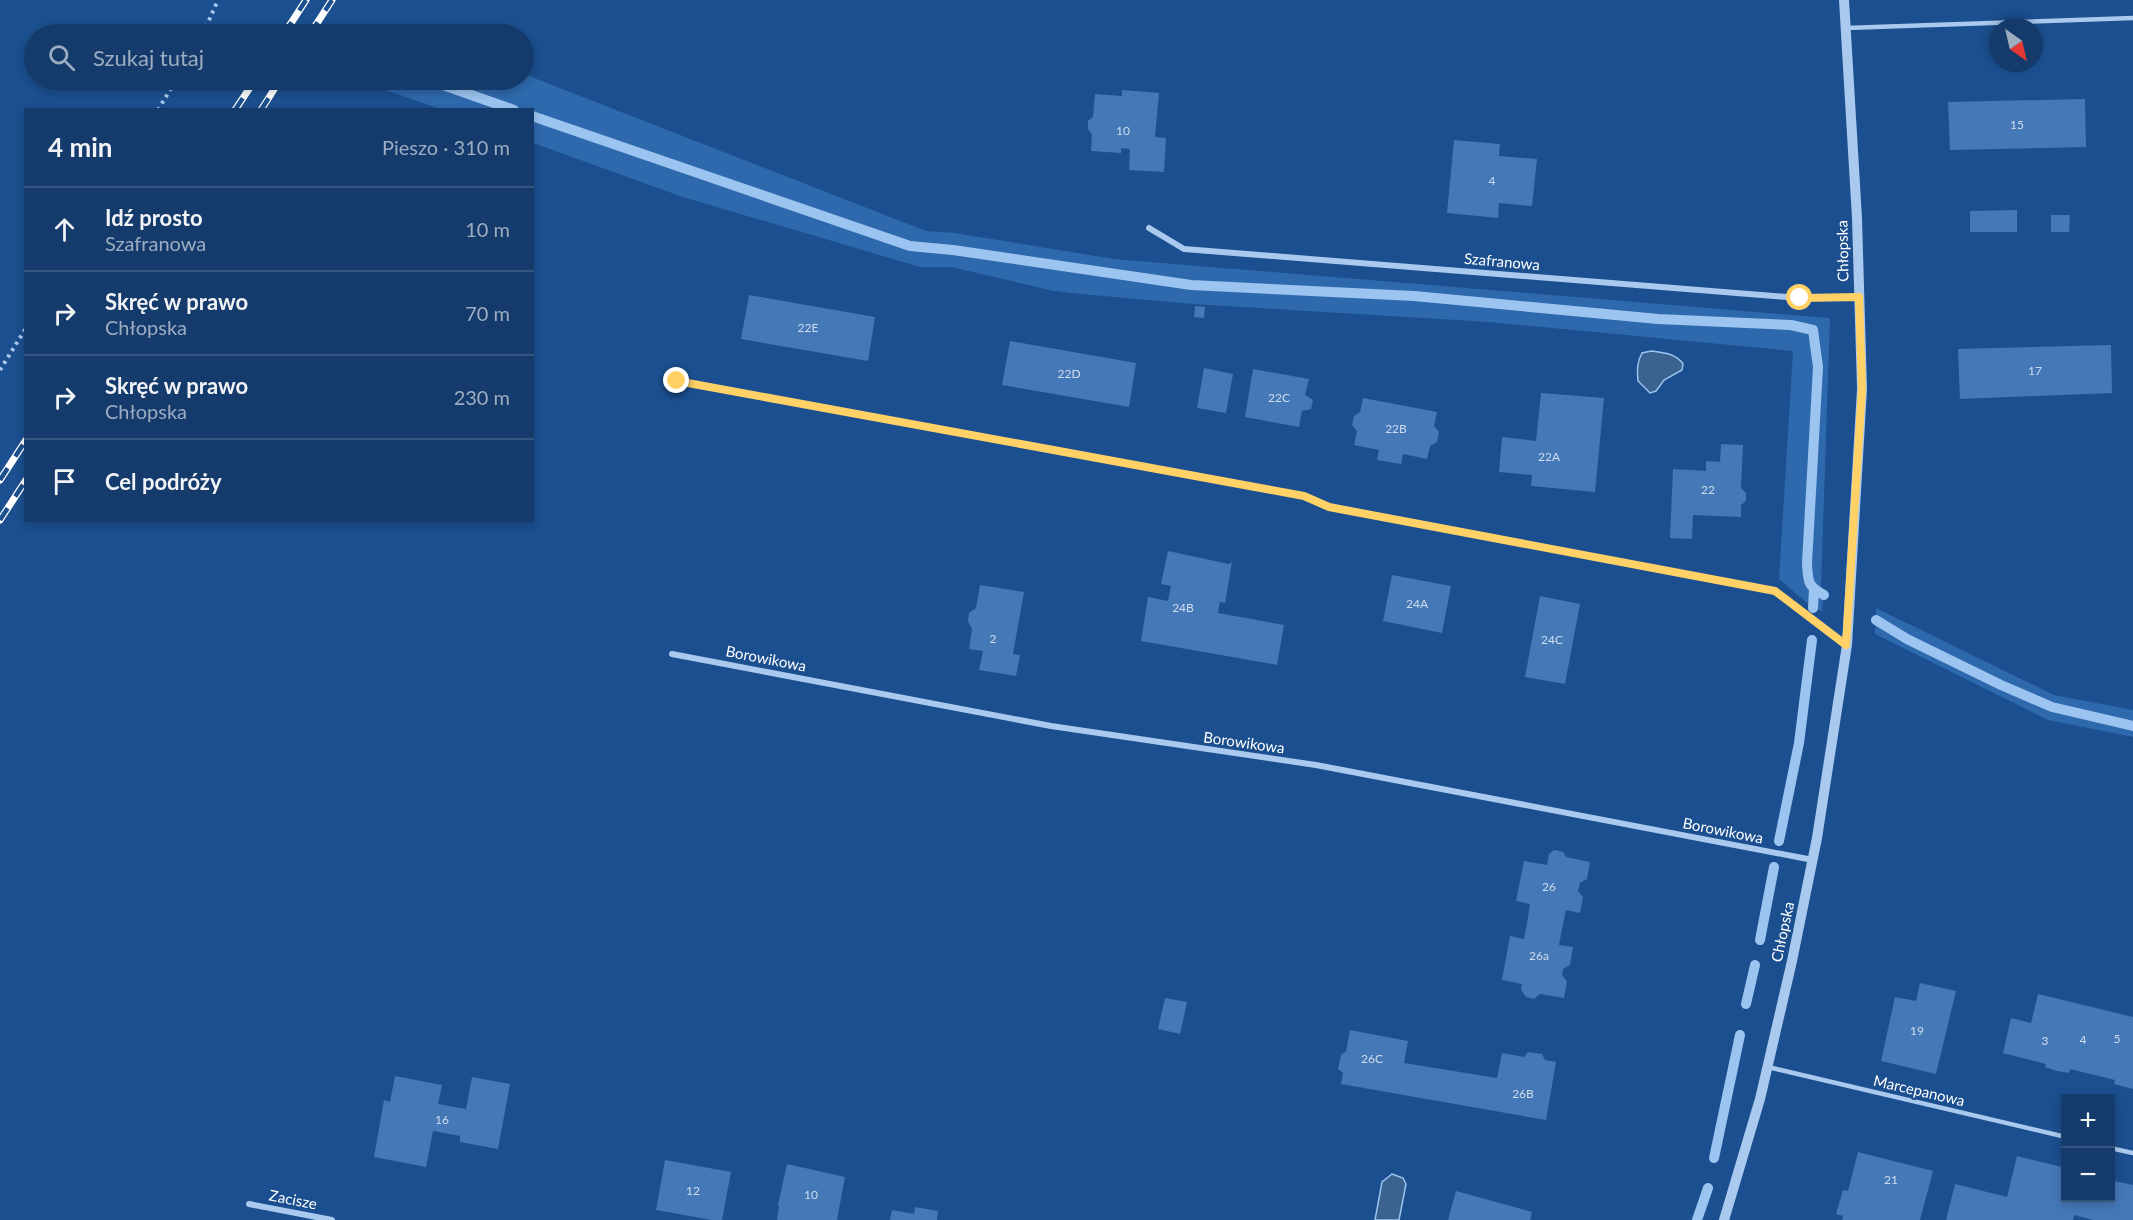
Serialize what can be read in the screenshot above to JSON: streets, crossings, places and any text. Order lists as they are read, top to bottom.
{
  "streets": {
    "street": [
      "Chłopska",
      "Szafranowa",
      "Borowikowa",
      "Zacisze"
    ],
    "lane": ["Marcepanowa"]
  },
  "crossings": [
    ["Chłopska", "Szafranowa"],
    ["Chłopska", "Borowikowa"],
    ["Chłopska", "Marcepanowa"]
  ],
  "house_numbers": [
    "15",
    "10",
    "4",
    "22E",
    "17",
    "22D",
    "22C",
    "22B",
    "22A",
    "22",
    "24A",
    "24B",
    "2",
    "24C",
    "26",
    "26a",
    "19",
    "5",
    "4",
    "3",
    "26C",
    "26B",
    "16",
    "21",
    "12",
    "10"
  ],
  "north": "bottom right",
  "page": {
    "search": "Szukaj tutaj",
    "heading": ["4 min", "Pieszo · 310 m"],
    "list": [
      ["Idź prosto", "Szafranowa", "10 m"],
      ["Skręć w prawo", "Chłopska", "70 m"],
      ["Skręć w prawo", "Chłopska", "230 m"],
      "Cel podróży"
    ],
    "map_buttons": ["+", "−"]
  }
}
